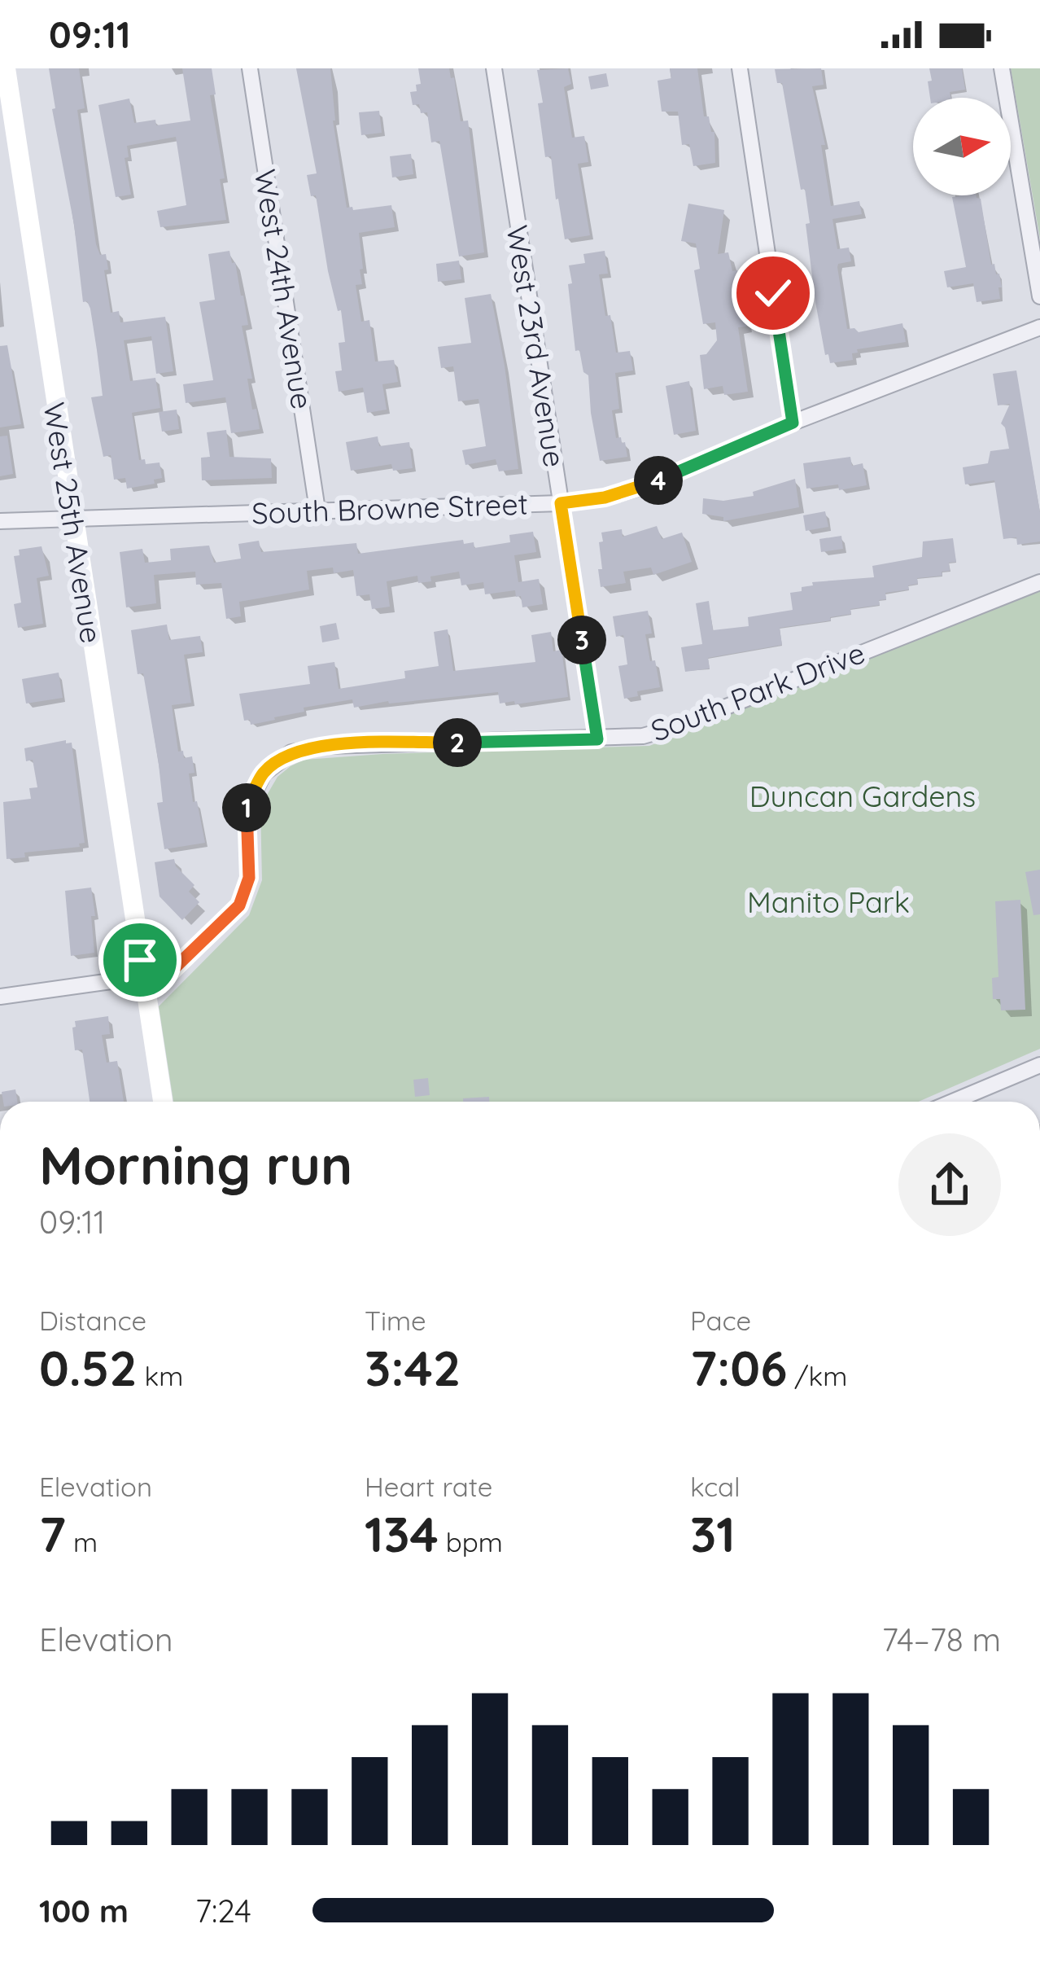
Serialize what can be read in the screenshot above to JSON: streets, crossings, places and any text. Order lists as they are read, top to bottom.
{
  "streets": {
    "street": [
      "West 24th Avenue",
      "West 23rd Avenue",
      "South Browne Street",
      "West 25th Avenue",
      "South Park Drive"
    ]
  },
  "crossings": [
    ["West 24th Avenue", "South Browne Street"],
    ["West 23rd Avenue", "South Browne Street"],
    ["West 23rd Avenue", "South Park Drive"],
    ["South Browne Street", "West 25th Avenue"],
    ["West 25th Avenue", "South Park Drive"]
  ],
  "parks": ["Duncan Gardens", "Manito Park"],
  "north": "right",
  "page": {
    "status": "09:11",
    "pins": [
      "4",
      "3",
      "2",
      "1"
    ],
    "heading": ["Morning run", "09:11"],
    "stats": [
      ["Distance", "0.52 km"],
      ["Time", "3:42"],
      ["Pace", "7:06 /km"],
      ["Elevation", "7 m"],
      ["Heart rate", "134 bpm"],
      ["kcal", "31"]
    ],
    "chart": ["Elevation", "74–78 m"],
    "list": [
      {
        "name": "100 m",
        "note": "7:24"
      }
    ]
  }
}
